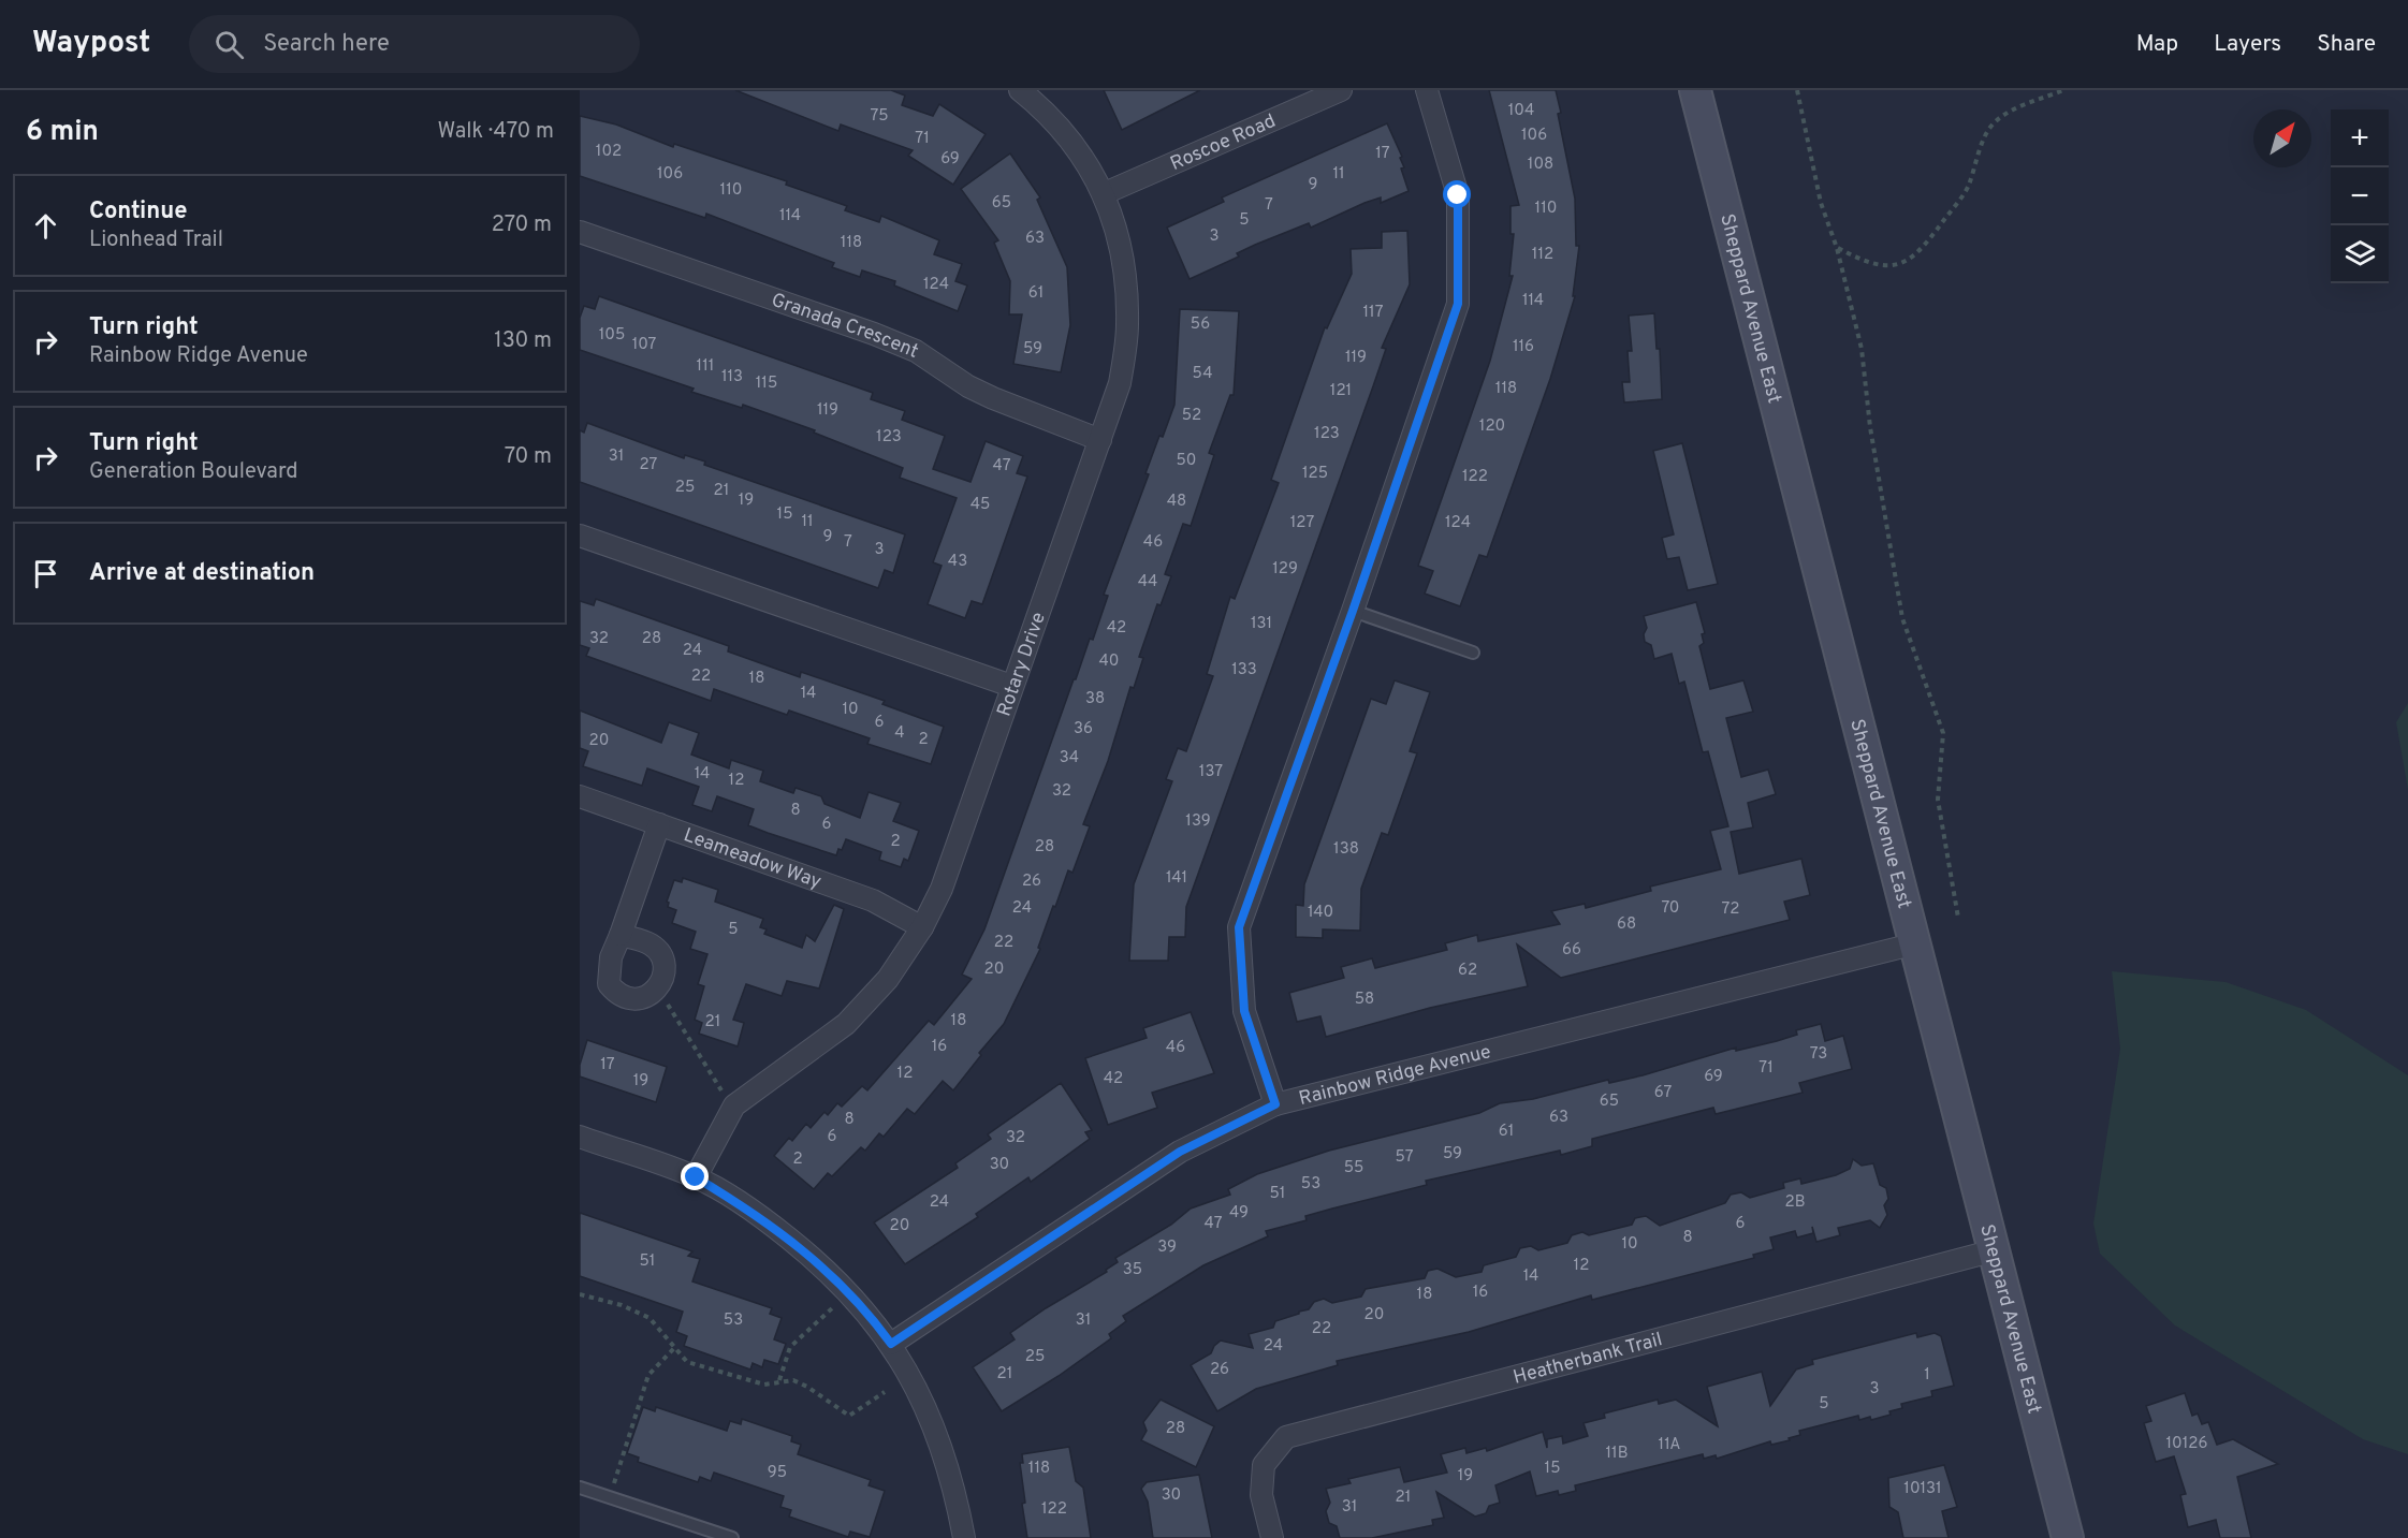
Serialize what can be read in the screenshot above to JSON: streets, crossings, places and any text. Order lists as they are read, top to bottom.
{
  "streets": {
    "main road": ["Sheppard Avenue East"],
    "street": [
      "Roscoe Road",
      "Granada Crescent",
      "Rotary Drive",
      "Leameadow Way",
      "Rainbow Ridge Avenue",
      "Heatherbank Trail"
    ]
  },
  "crossings": [
    ["Roscoe Road", "Rotary Drive"],
    ["Sheppard Avenue East", "Rainbow Ridge Avenue"],
    ["Sheppard Avenue East", "Heatherbank Trail"],
    ["Granada Crescent", "Rotary Drive"],
    ["Rotary Drive", "Leameadow Way"]
  ],
  "house_numbers": [
    "104",
    "75",
    "106",
    "71",
    "102",
    "17",
    "69",
    "108",
    "106",
    "11",
    "9",
    "110",
    "65",
    "7",
    "110",
    "114",
    "5",
    "3",
    "63",
    "118",
    "112",
    "124",
    "61",
    "114",
    "117",
    "56",
    "105",
    "107",
    "116",
    "59",
    "119",
    "111",
    "54",
    "113",
    "115",
    "118",
    "121",
    "119",
    "52",
    "120",
    "123",
    "123",
    "31",
    "50",
    "27",
    "47",
    "125",
    "122",
    "25",
    "21",
    "19",
    "48",
    "45",
    "15",
    "11",
    "127",
    "124",
    "9",
    "7",
    "46",
    "3",
    "43",
    "129",
    "44",
    "131",
    "42",
    "32",
    "28",
    "24",
    "40",
    "133",
    "22",
    "18",
    "14",
    "38",
    "10",
    "6",
    "36",
    "4",
    "2",
    "20",
    "34",
    "137",
    "14",
    "12",
    "32",
    "8",
    "139",
    "6",
    "2",
    "28",
    "138",
    "141",
    "26",
    "24",
    "70",
    "72",
    "140",
    "68",
    "5",
    "22",
    "66",
    "20",
    "62",
    "58",
    "18",
    "21",
    "16",
    "46",
    "73",
    "17",
    "71",
    "12",
    "69",
    "42",
    "19",
    "67",
    "65",
    "63",
    "8",
    "61",
    "6",
    "32",
    "59",
    "57",
    "2",
    "30",
    "55",
    "53",
    "51",
    "24",
    "2B",
    "49",
    "47",
    "6",
    "20",
    "8",
    "10",
    "39",
    "51",
    "12",
    "35",
    "14",
    "16",
    "18",
    "20",
    "53",
    "31",
    "22",
    "24",
    "25",
    "26",
    "21",
    "1",
    "3",
    "5",
    "28",
    "10126",
    "11A",
    "11B",
    "118",
    "15",
    "95",
    "19",
    "10131",
    "30",
    "21",
    "31",
    "122"
  ],
  "north": "top right",
  "page": {
    "header": "Waypost",
    "search": "Search here",
    "nav": ["Map", "Layers", "Share"],
    "heading": ["6 min", "Walk · 470 m"],
    "map_buttons": ["+", "−"],
    "list": [
      ["Continue", "Lionhead Trail", "270 m"],
      ["Turn right", "Rainbow Ridge Avenue", "130 m"],
      ["Turn right", "Generation Boulevard", "70 m"],
      "Arrive at destination"
    ]
  }
}
